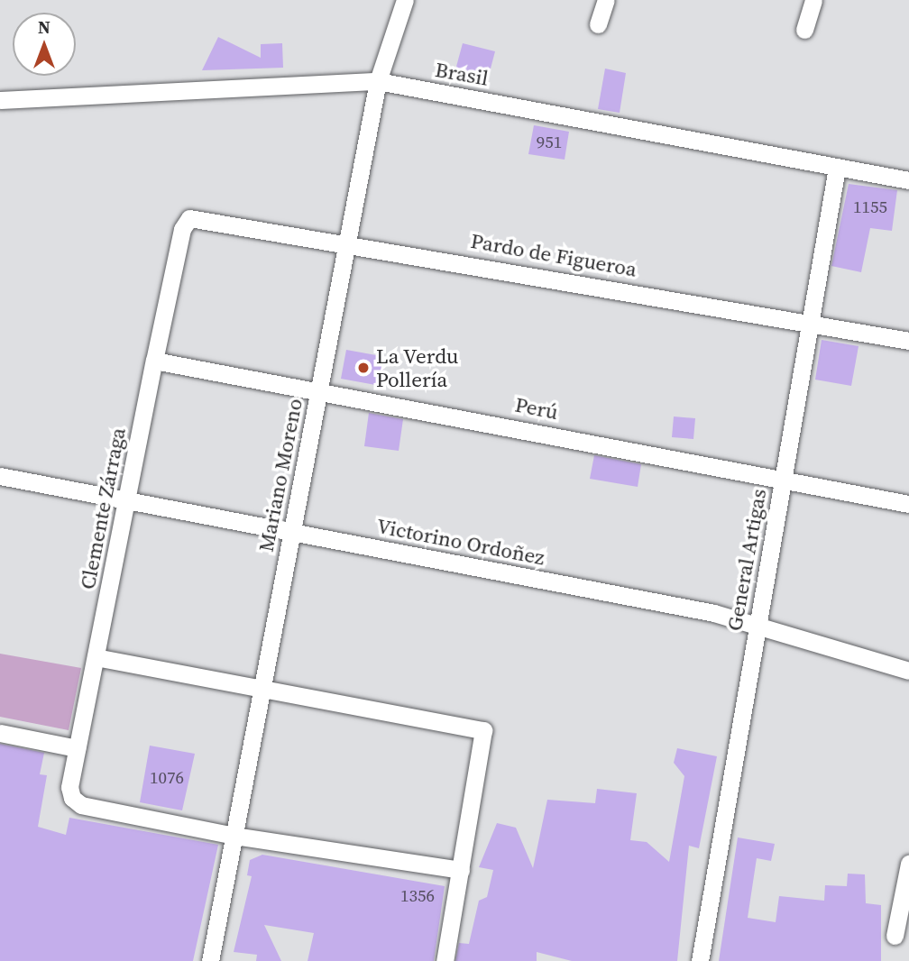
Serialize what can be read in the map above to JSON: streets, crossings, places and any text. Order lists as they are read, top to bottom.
{
  "streets": {
    "street": [
      "Brasil",
      "Pardo de Figueroa",
      "Perú",
      "Mariano Moreno",
      "Clemente Zárraga",
      "Victorino Ordoñez",
      "General Artigas"
    ]
  },
  "crossings": [
    ["Brasil", "Mariano Moreno"],
    ["Brasil", "General Artigas"],
    ["Pardo de Figueroa", "Mariano Moreno"],
    ["Pardo de Figueroa", "Clemente Zárraga"],
    ["Pardo de Figueroa", "General Artigas"],
    ["Perú", "Mariano Moreno"],
    ["Perú", "Clemente Zárraga"],
    ["Perú", "General Artigas"],
    ["Mariano Moreno", "Clemente Zárraga"],
    ["Mariano Moreno", "Victorino Ordoñez"],
    ["Clemente Zárraga", "Victorino Ordoñez"],
    ["Victorino Ordoñez", "General Artigas"]
  ],
  "places": ["La Verdu Pollería"],
  "house_numbers": [
    "951",
    "1155",
    "1076",
    "1356"
  ],
  "north": "top"
}
